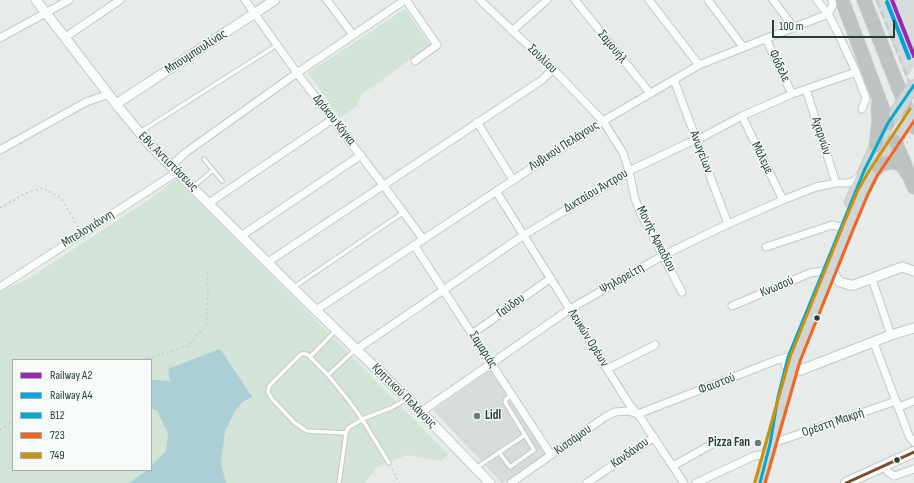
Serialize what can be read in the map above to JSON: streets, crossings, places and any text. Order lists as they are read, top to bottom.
{
  "streets": {
    "street": [
      "Σαμουήλ",
      "Μπουμπουλίνας",
      "Σουλίου",
      "Φόδελε",
      "Δράκου Κόγκα",
      "Αχαρνών",
      "Λυβικού Πελάγους",
      "Ανωγείων",
      "Μάλεμε",
      "Εθν. Αντιστάσεως",
      "Δικταίου Άντρου",
      "Μπελογιάννη",
      "Μονής Αρκαδίου",
      "Ψηλορείτη",
      "Κνωσού",
      "Γαύδου",
      "Λευκών Ορέων",
      "Σαμαριάς",
      "Φαιστού",
      "Κρητικού Πελάγους",
      "Ορέστη Μακρή",
      "Κισσάμου",
      "Κανδάνου"
    ]
  },
  "crossings": [
    ["Σαμουήλ", "Λυβικού Πελάγους"],
    ["Μπουμπουλίνας", "Δράκου Κόγκα"],
    ["Μπουμπουλίνας", "Εθν. Αντιστάσεως"],
    ["Σουλίου", "Λυβικού Πελάγους"],
    ["Σουλίου", "Μονής Αρκαδίου"],
    ["Φόδελε", "Λυβικού Πελάγους"],
    ["Φόδελε", "Δικταίου Άντρου"],
    ["Δράκου Κόγκα", "Λυβικού Πελάγους"],
    ["Δράκου Κόγκα", "Μπελογιάννη"],
    ["Αχαρνών", "Δικταίου Άντρου"],
    ["Αχαρνών", "Ψηλορείτη"],
    ["Λυβικού Πελάγους", "Ανωγείων"],
    ["Λυβικού Πελάγους", "Εθν. Αντιστάσεως"],
    ["Λυβικού Πελάγους", "Μονής Αρκαδίου"],
    ["Λυβικού Πελάγους", "Λευκών Ορέων"],
    ["Λυβικού Πελάγους", "Σαμαριάς"],
    ["Λυβικού Πελάγους", "Κρητικού Πελάγους"],
    ["Ανωγείων", "Δικταίου Άντρου"],
    ["Ανωγείων", "Ψηλορείτη"],
    ["Μάλεμε", "Δικταίου Άντρου"],
    ["Μάλεμε", "Ψηλορείτη"],
    ["Εθν. Αντιστάσεως", "Μπελογιάννη"],
    ["Εθν. Αντιστάσεως", "Κρητικού Πελάγους"],
    ["Δικταίου Άντρου", "Μονής Αρκαδίου"],
    ["Δικταίου Άντρου", "Λευκών Ορέων"],
    ["Δικταίου Άντρου", "Σαμαριάς"],
    ["Δικταίου Άντρου", "Κρητικού Πελάγους"],
    ["Μονής Αρκαδίου", "Ψηλορείτη"],
    ["Ψηλορείτη", "Λευκών Ορέων"],
    ["Ψηλορείτη", "Σαμαριάς"],
    ["Ψηλορείτη", "Κρητικού Πελάγους"],
    ["Γαύδου", "Λευκών Ορέων"],
    ["Γαύδου", "Σαμαριάς"],
    ["Λευκών Ορέων", "Φαιστού"],
    ["Λευκών Ορέων", "Κισσάμου"],
    ["Λευκών Ορέων", "Κανδάνου"],
    ["Σαμαριάς", "Κισσάμου"],
    ["Φαιστού", "Κισσάμου"]
  ],
  "places": ["Lidl", "Pizza Fan"],
  "lines": [
    "rail line A2",
    "rail line A4",
    "transit line Β12",
    "transit line 749",
    "transit line 723"
  ],
  "legend": [
    "Railway A2",
    "Railway A4",
    "Β12",
    "723",
    "749"
  ],
  "scale_bar": "100 m"
}
